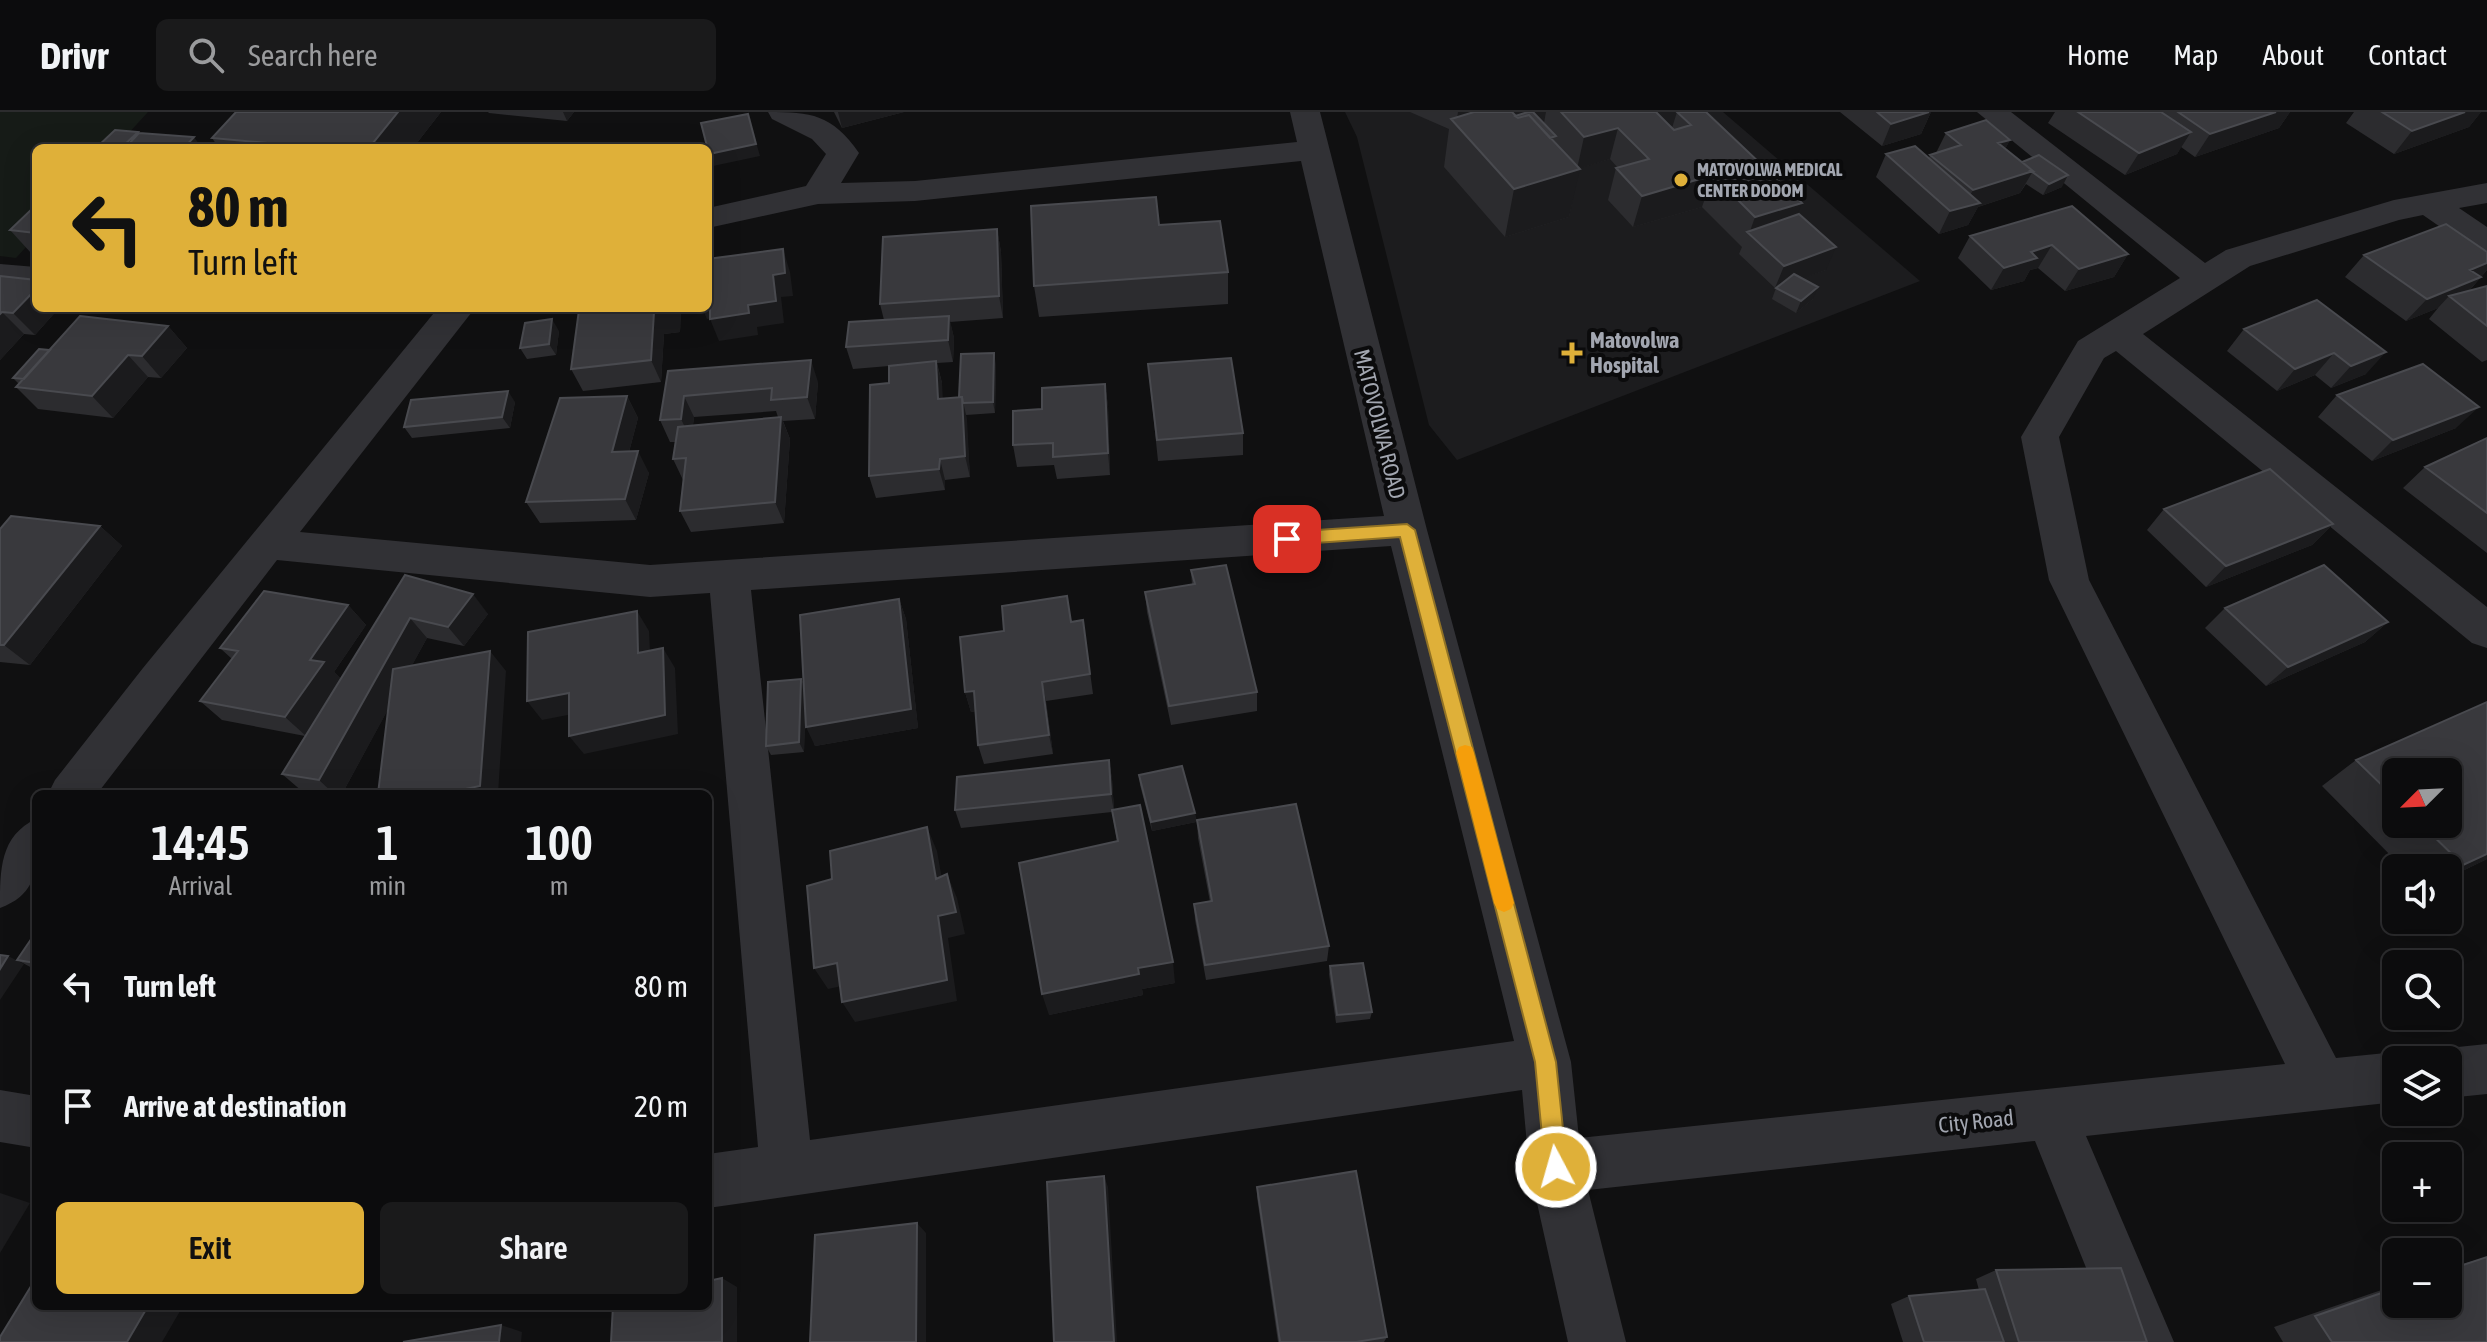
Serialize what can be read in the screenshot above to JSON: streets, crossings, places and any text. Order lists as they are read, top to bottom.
{
  "streets": {
    "street": ["MATOVOLWA ROAD", "City Road"]
  },
  "crossings": [
    ["MATOVOLWA ROAD", "City Road"]
  ],
  "places": {
    "other": ["MATOVOLWA MEDICAL CENTER DODOM"],
    "health": ["Matovolwa Hospital"]
  },
  "north": "bottom left",
  "page": {
    "header": "Drivr",
    "search": "Search here",
    "nav": [
      "Home",
      "Map",
      "About",
      "Contact"
    ],
    "turn": ["80 m", "Turn left"],
    "map_buttons": ["+", "−"],
    "eta": [
      "14:45",
      "Arrival",
      "1",
      "min",
      "100",
      "m"
    ],
    "list": [
      {
        "name": "Turn left",
        "value": "80 m"
      },
      {
        "name": "Arrive at destination",
        "value": "20 m"
      }
    ],
    "buttons": ["Exit", "Share"]
  }
}
